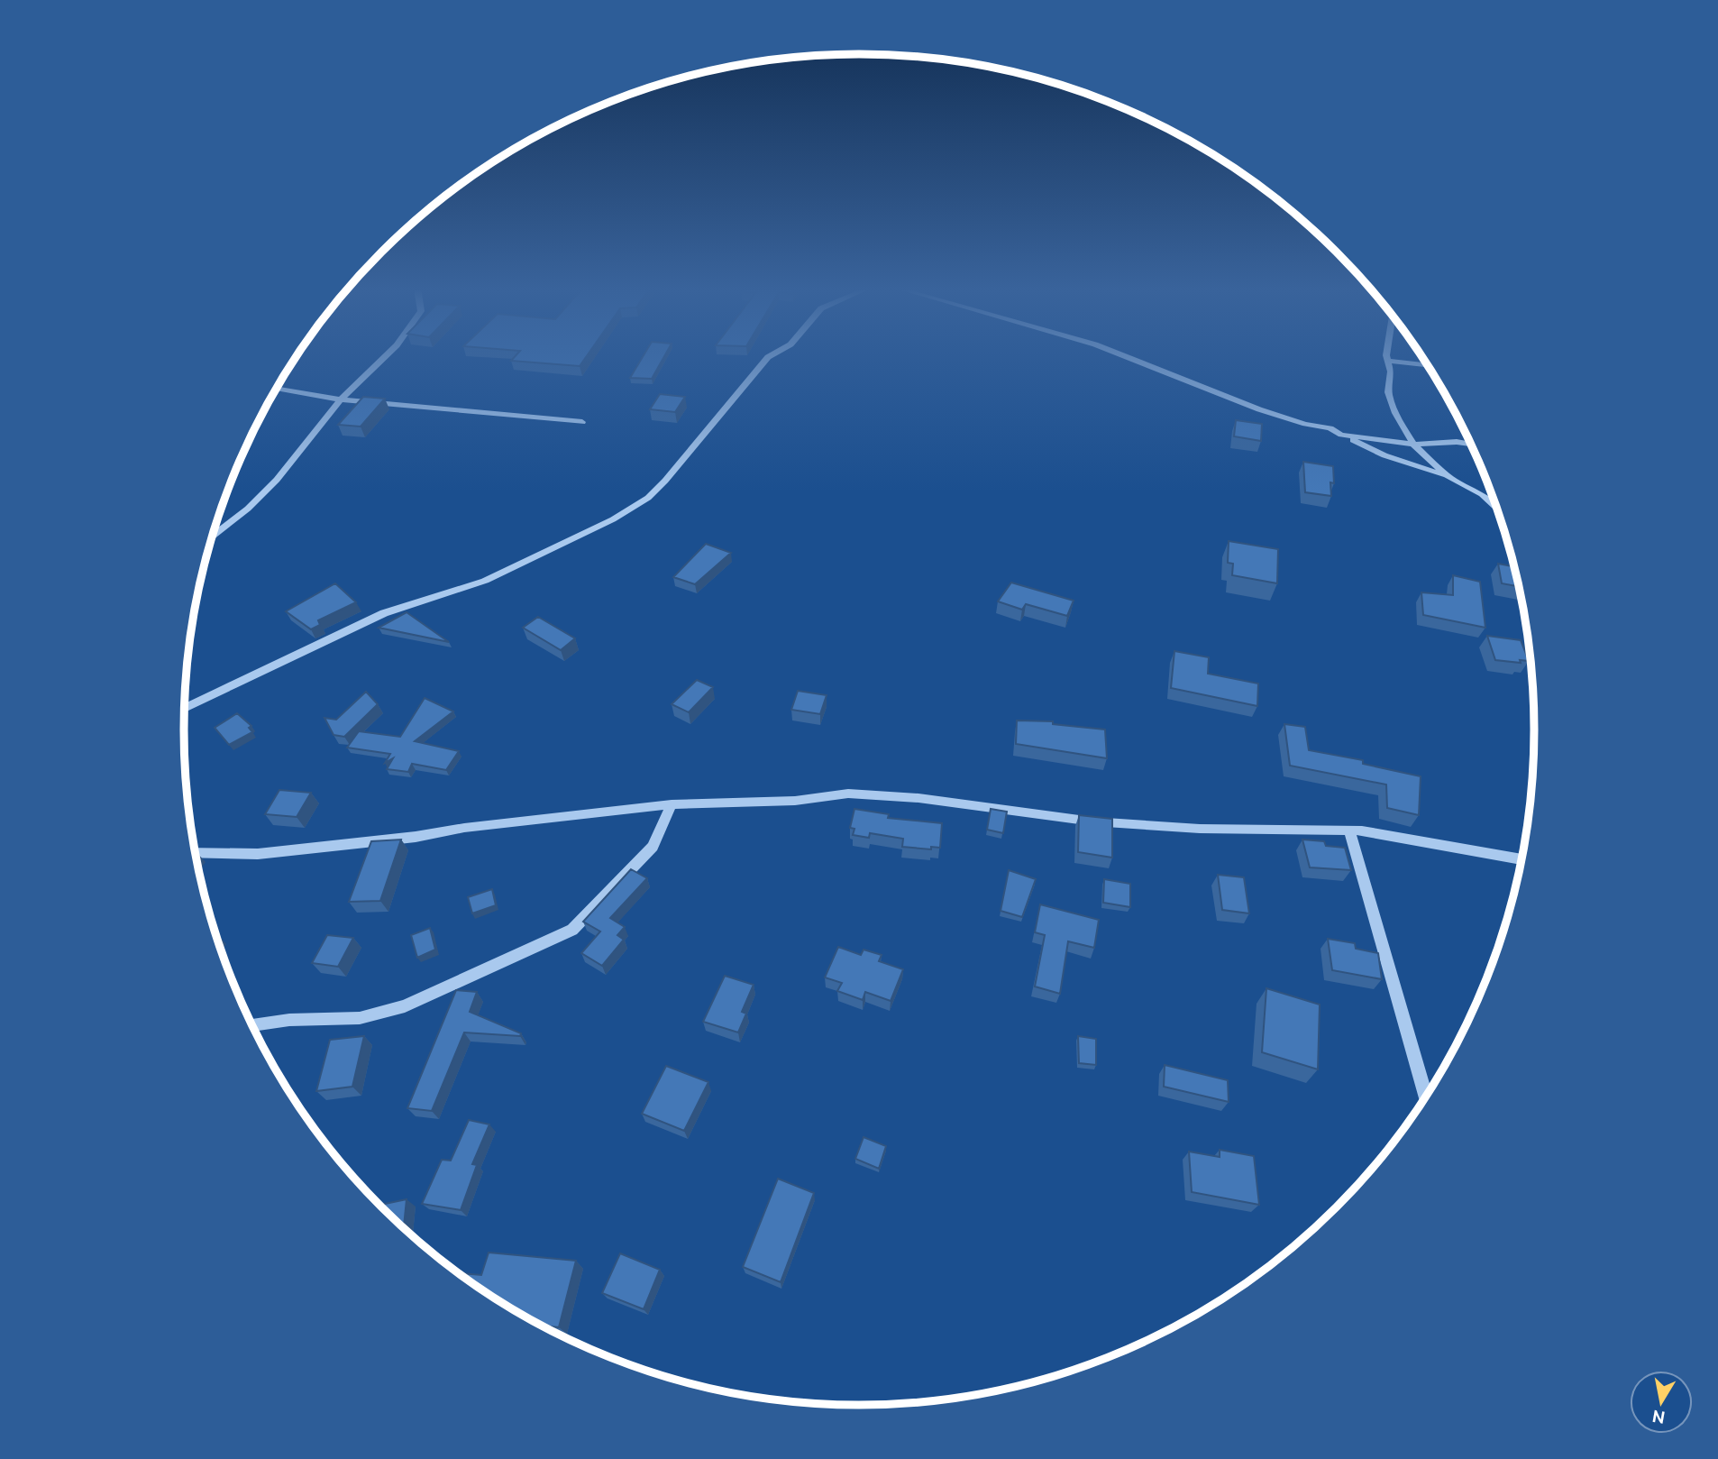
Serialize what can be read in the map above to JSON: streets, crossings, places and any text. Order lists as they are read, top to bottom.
{
  "north": "bottom"
}
